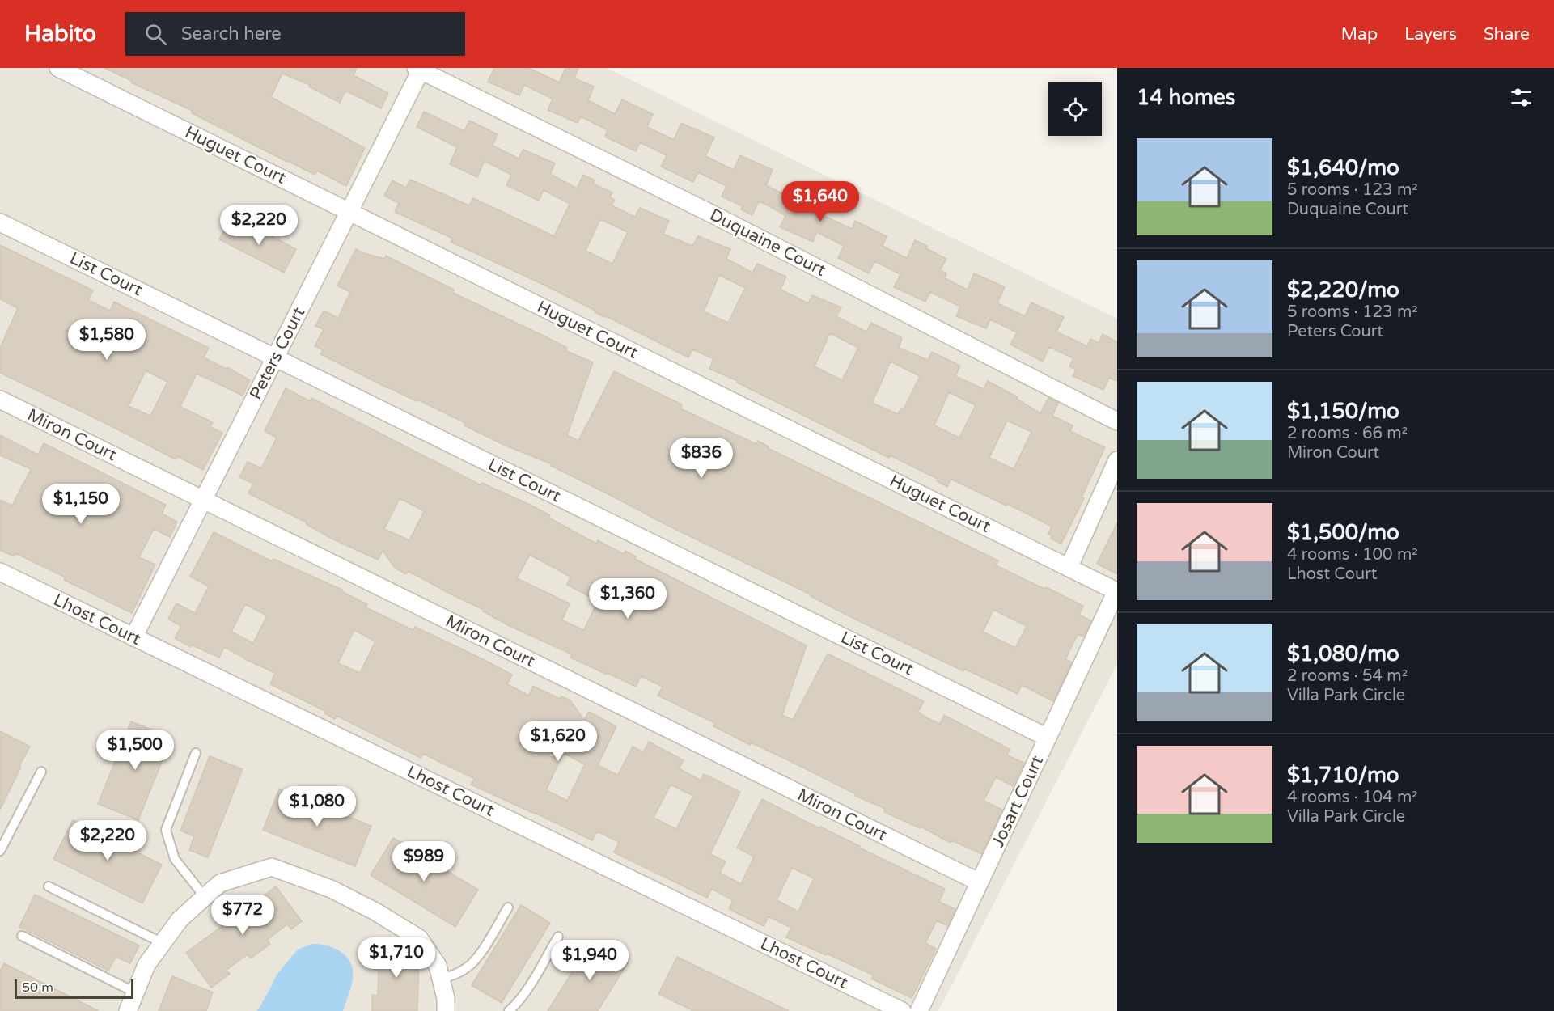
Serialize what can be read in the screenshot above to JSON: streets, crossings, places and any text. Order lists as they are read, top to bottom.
{
  "streets": {
    "street": [
      "Huguet Court",
      "Duquaine Court",
      "List Court",
      "Peters Court",
      "Miron Court",
      "Lhost Court",
      "Josart Court"
    ]
  },
  "crossings": [
    ["Huguet Court", "Peters Court"],
    ["Huguet Court", "Josart Court"],
    ["Duquaine Court", "Peters Court"],
    ["List Court", "Peters Court"],
    ["List Court", "Josart Court"],
    ["Peters Court", "Miron Court"],
    ["Peters Court", "Lhost Court"],
    ["Miron Court", "Josart Court"]
  ],
  "scale_bar": "50 m",
  "page": {
    "header": "Habito",
    "search": "Search here",
    "nav": ["Map", "Layers", "Share"],
    "heading": "14 homes",
    "list": [
      {
        "name": "$1,640/mo",
        "note": "5 rooms · 123 m² · Duquaine Court"
      },
      {
        "name": "$2,220/mo",
        "note": "5 rooms · 123 m² · Peters Court"
      },
      {
        "name": "$1,150/mo",
        "note": "2 rooms · 66 m² · Miron Court"
      },
      {
        "name": "$1,500/mo",
        "note": "4 rooms · 100 m² · Lhost Court"
      },
      {
        "name": "$1,080/mo",
        "note": "2 rooms · 54 m² · Villa Park Circle"
      },
      {
        "name": "$1,710/mo",
        "note": "4 rooms · 104 m² · Villa Park Circle"
      }
    ],
    "price": [
      "$1,640",
      "$2,220",
      "$1,580",
      "$836",
      "$1,150",
      "$1,360",
      "$1,620",
      "$1,500",
      "$1,080",
      "$2,220",
      "$989",
      "$772",
      "$1,710",
      "$1,940"
    ],
    "scale": "50 m"
  }
}
